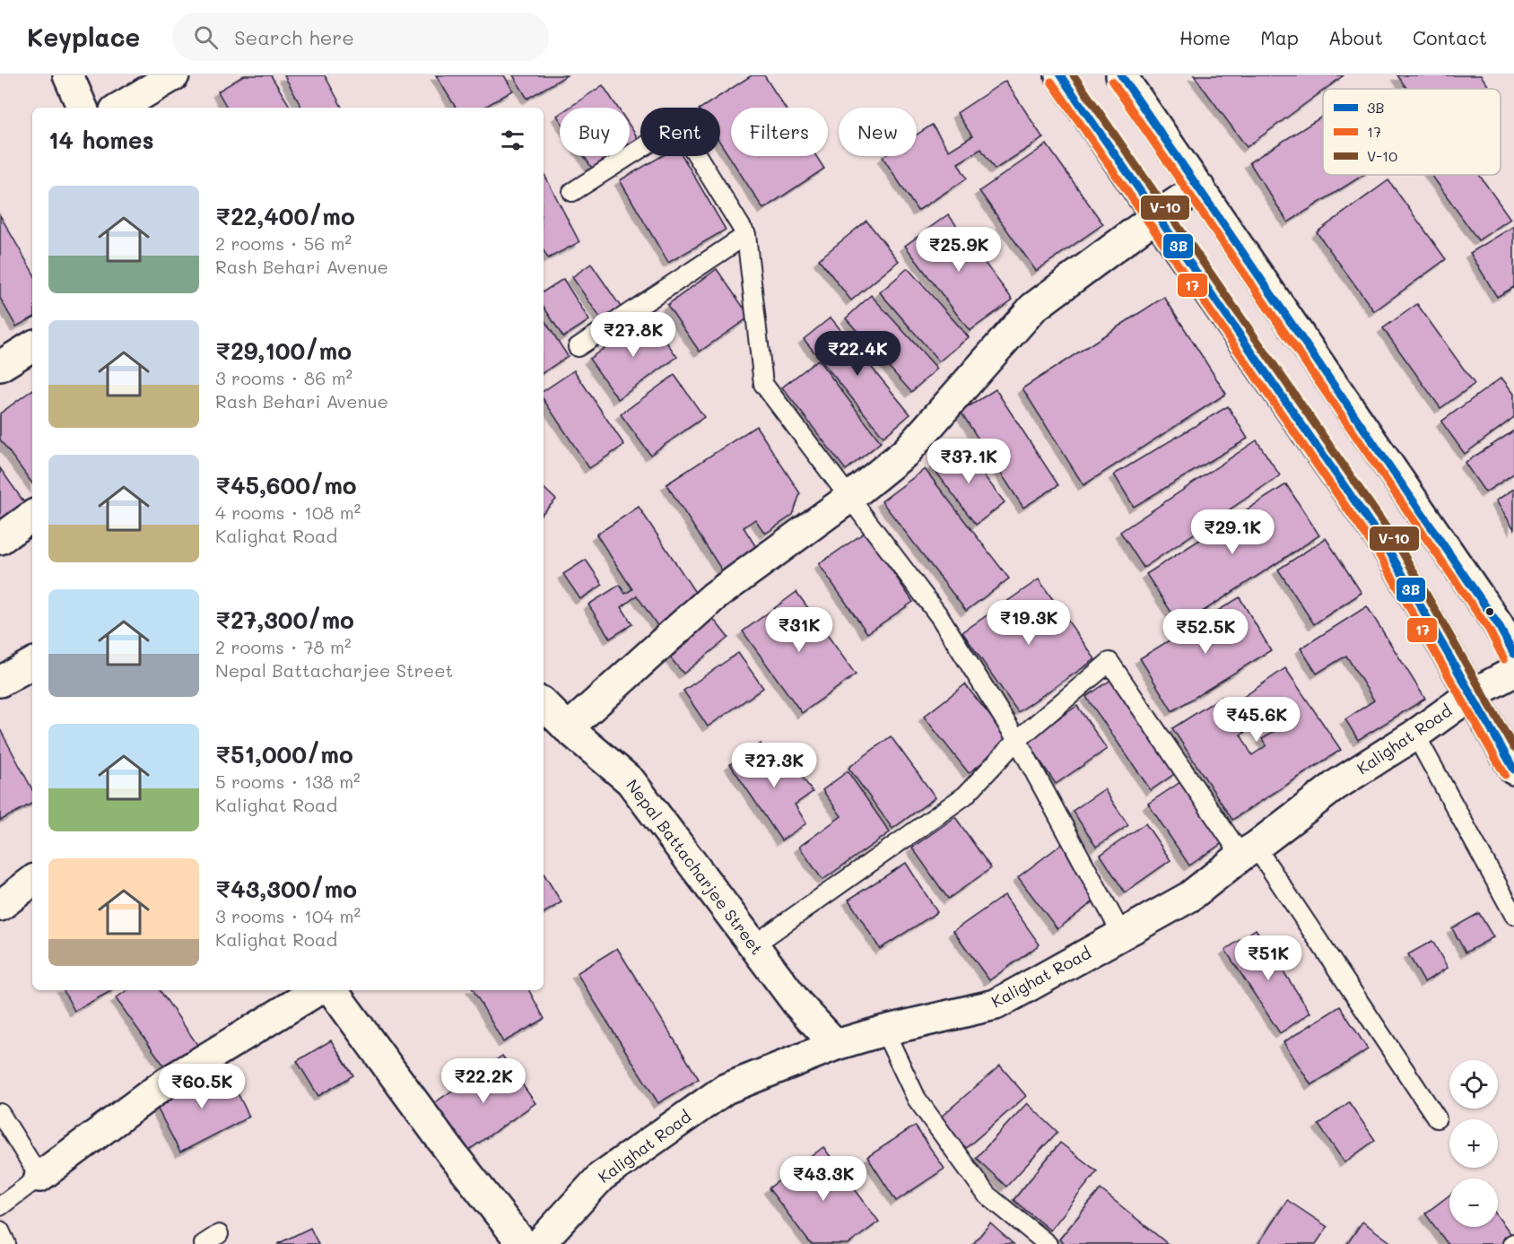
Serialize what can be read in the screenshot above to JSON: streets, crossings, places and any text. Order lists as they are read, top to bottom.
{
  "streets": {
    "street": ["Kalighat Road", "Nepal Battacharjee Street"]
  },
  "crossings": [
    ["Kalighat Road", "Nepal Battacharjee Street"]
  ],
  "lines": ["transit line 3B", "transit line V-10", "transit line 17"],
  "legend": ["3B", "17", "V-10"],
  "page": {
    "header": "Keyplace",
    "search": "Search here",
    "nav": [
      "Home",
      "Map",
      "About",
      "Contact"
    ],
    "chip": [
      "Buy",
      "Rent",
      "Filters",
      "New"
    ],
    "heading": "14 homes",
    "list": [
      {
        "name": "₹22,400/mo",
        "note": "2 rooms · 56 m² · Rash Behari Avenue"
      },
      {
        "name": "₹29,100/mo",
        "note": "3 rooms · 86 m² · Rash Behari Avenue"
      },
      {
        "name": "₹45,600/mo",
        "note": "4 rooms · 108 m² · Kalighat Road"
      },
      {
        "name": "₹27,300/mo",
        "note": "2 rooms · 78 m² · Nepal Battacharjee Street"
      },
      {
        "name": "₹51,000/mo",
        "note": "5 rooms · 138 m² · Kalighat Road"
      },
      {
        "name": "₹43,300/mo",
        "note": "3 rooms · 104 m² · Kalighat Road"
      }
    ],
    "price": [
      "₹25.9K",
      "₹27.8K",
      "₹22.4K",
      "₹37.1K",
      "₹29.1K",
      "₹19.3K",
      "₹31K",
      "₹52.5K",
      "₹45.6K",
      "₹27.3K",
      "₹51K",
      "₹22.2K",
      "₹60.5K",
      "₹43.3K"
    ],
    "map_buttons": ["+", "−"]
  }
}
